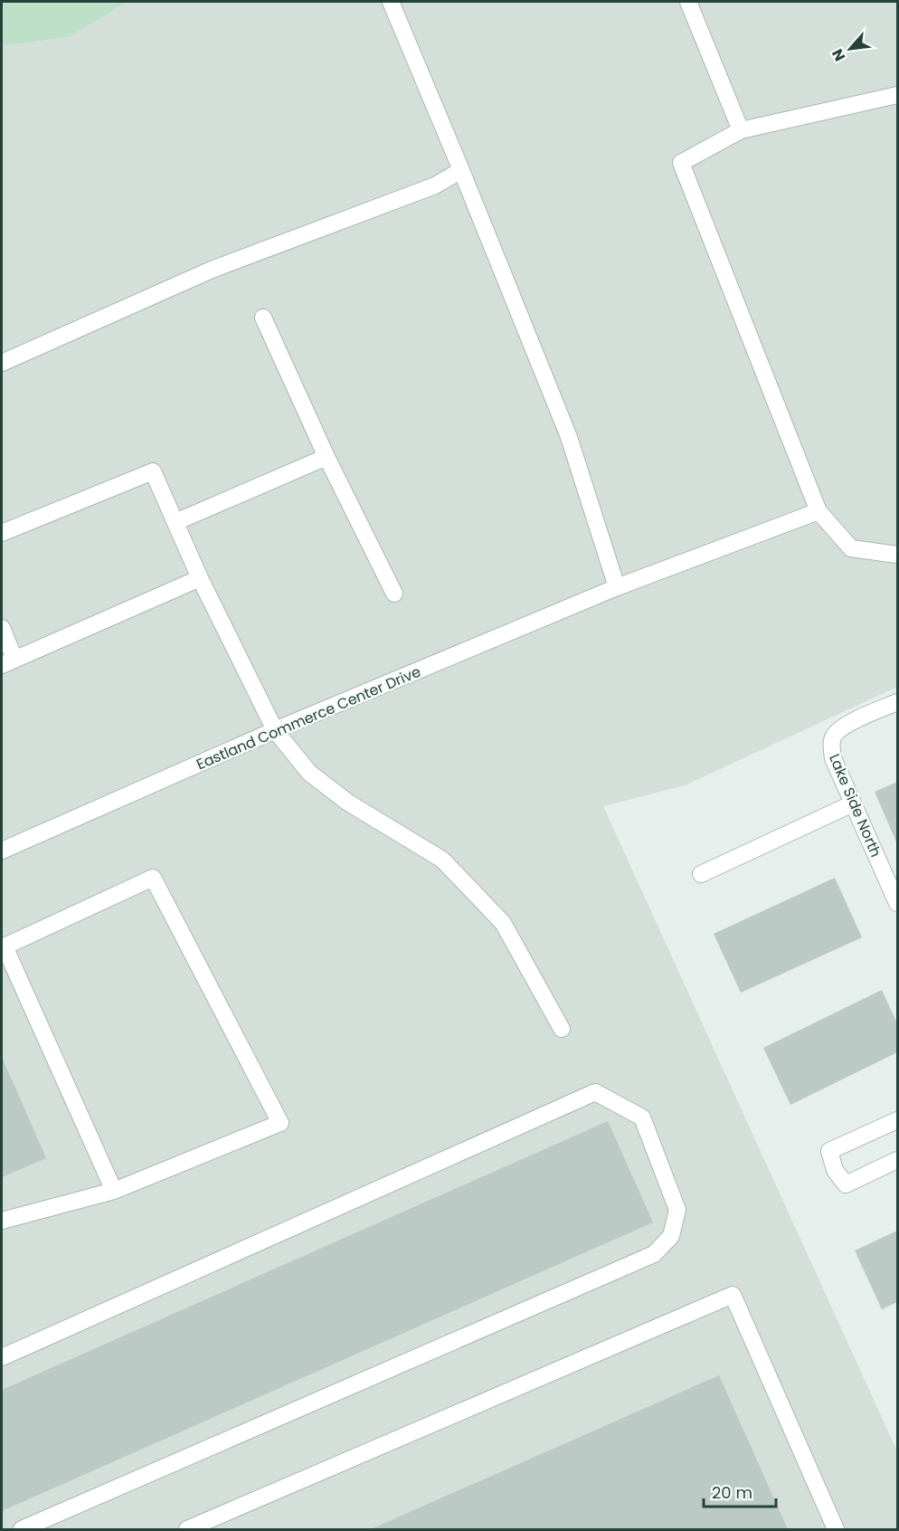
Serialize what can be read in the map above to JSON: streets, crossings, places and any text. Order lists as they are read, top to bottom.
{
  "streets": {
    "street": ["Eastland Commerce Center Drive", "Lake Side North"]
  },
  "scale_bar": "20 m",
  "north": "bottom left"
}
